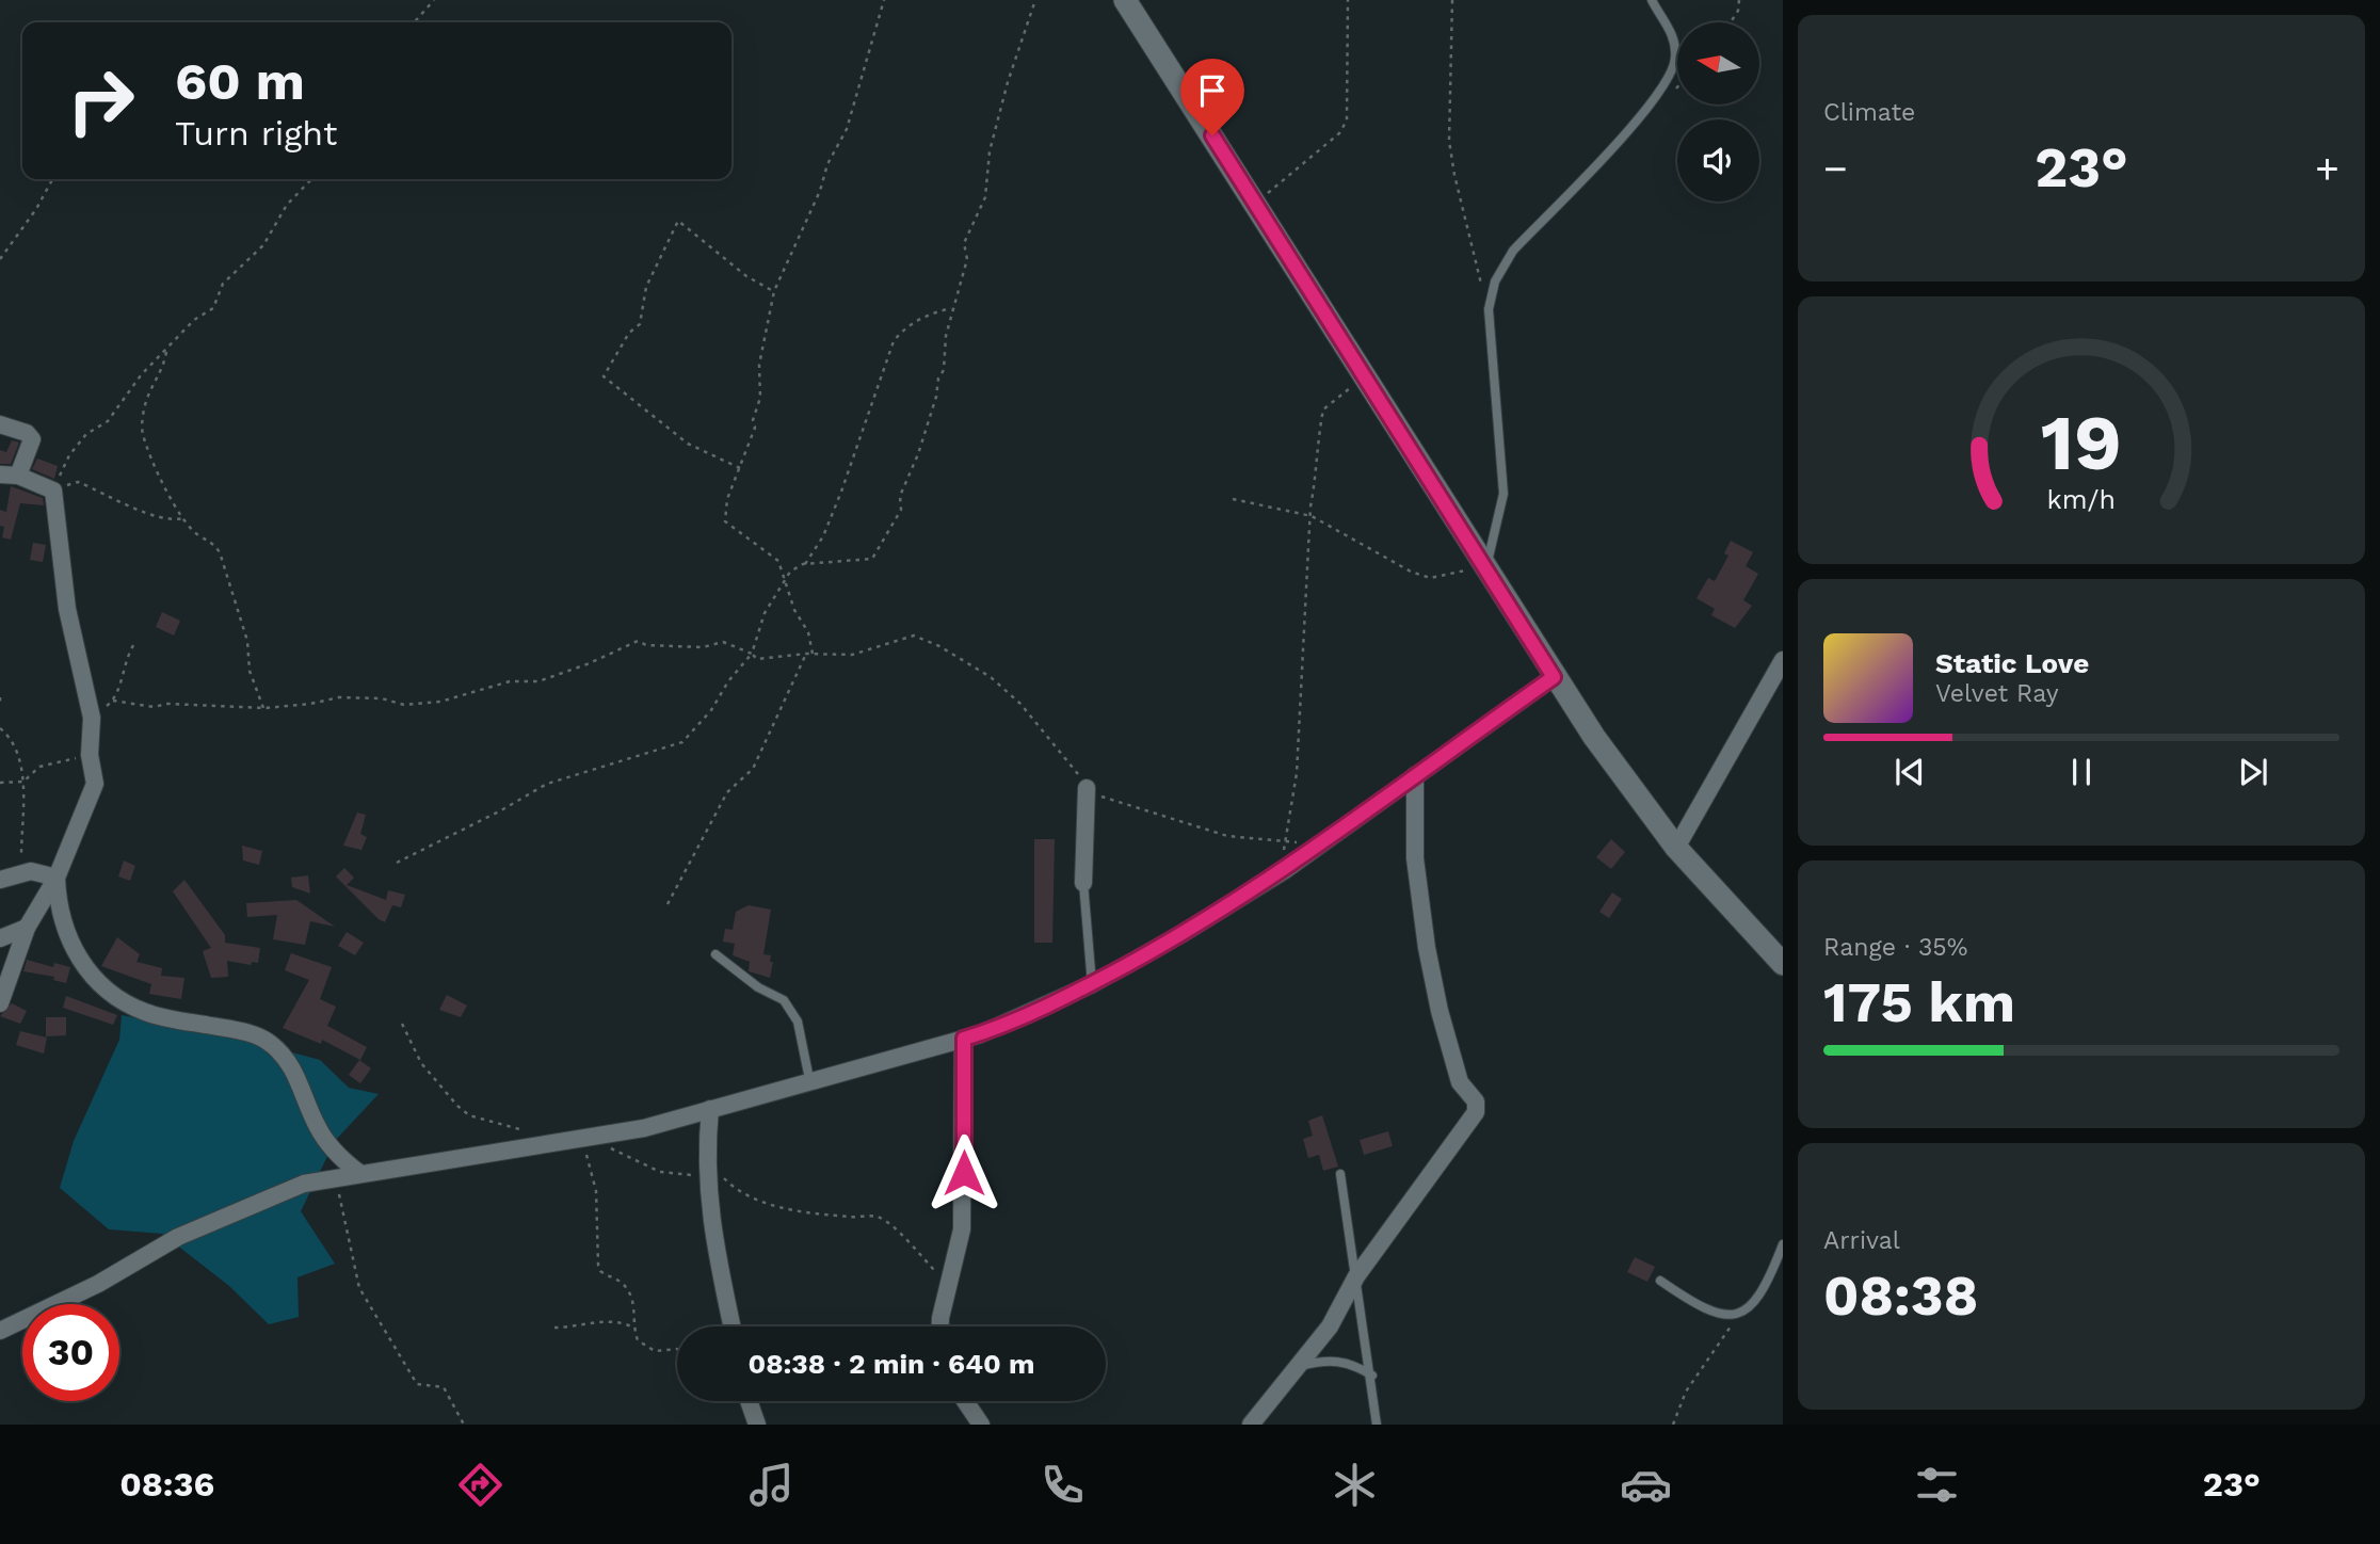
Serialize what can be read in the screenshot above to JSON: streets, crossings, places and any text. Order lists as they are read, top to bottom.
{
  "north": "left",
  "page": {
    "tile": [
      "Climate",
      ["Range · 35%", "175 km"],
      ["Arrival", "08:38"]
    ],
    "turn": ["60 m", "Turn right"],
    "heat": ["−", "23°", "+"],
    "song": ["Static Love", "Velvet Ray"],
    "limit": "30",
    "trip": "08:38 · 2 min · 640 m",
    "tabs": ["08:36", "23°"],
    "gauge": ["19", "km/h"]
  }
}
